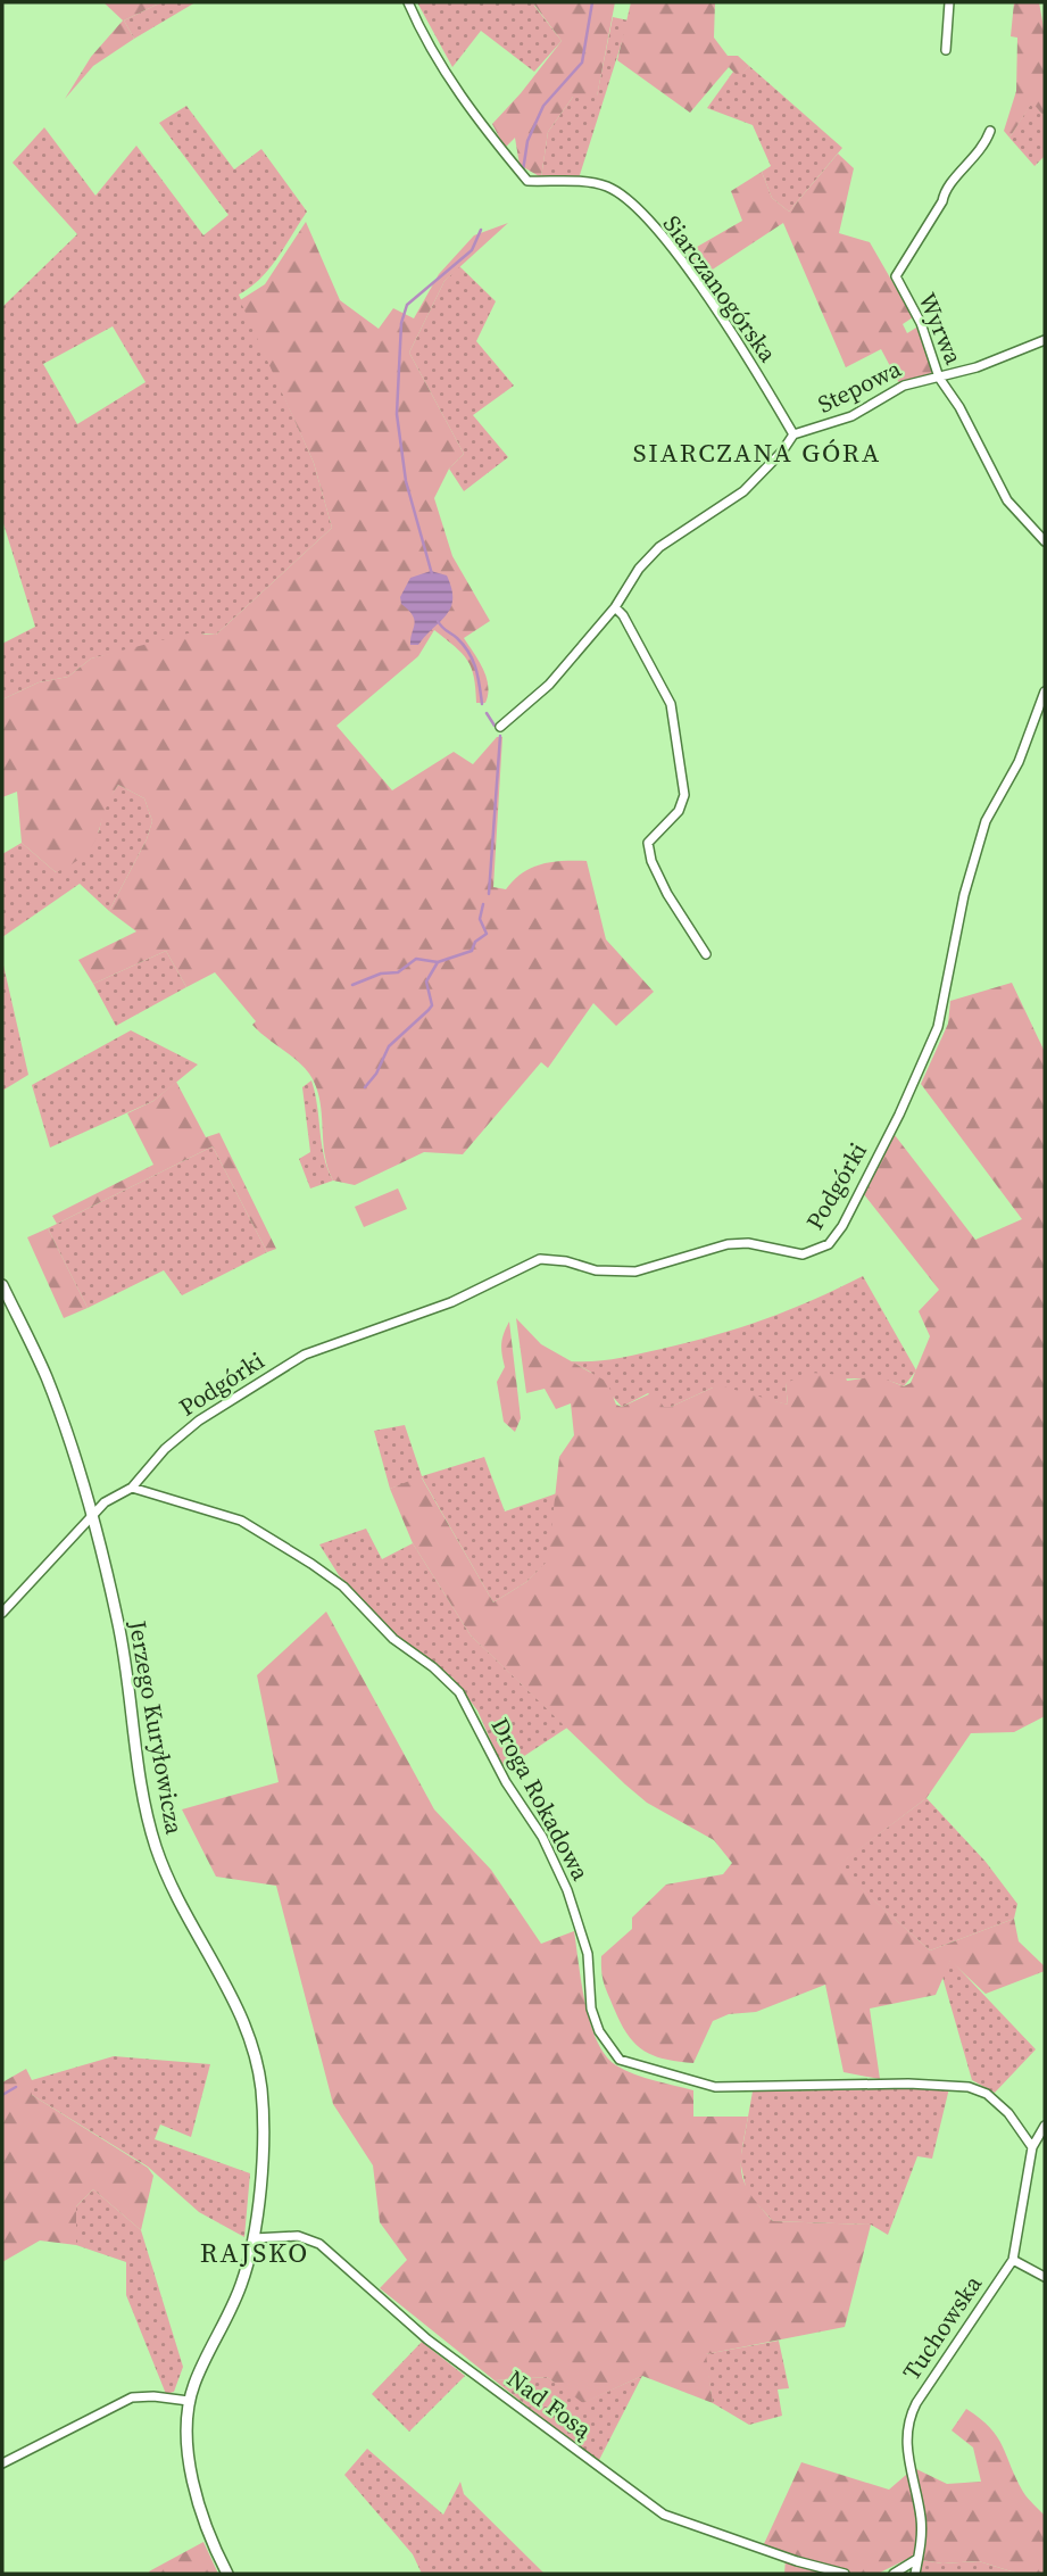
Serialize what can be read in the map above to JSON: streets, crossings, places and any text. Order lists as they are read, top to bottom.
{
  "streets": {
    "street": [
      "Siarczanogórska",
      "Wyrwa",
      "Stepowa",
      "Podgórki",
      "Jerzego Kuryłowicza",
      "Droga Rokadowa",
      "Tuchowska",
      "Nad Fosą"
    ]
  },
  "crossings": [
    ["Siarczanogórska", "Stepowa"],
    ["Wyrwa", "Stepowa"],
    ["Podgórki", "Jerzego Kuryłowicza"],
    ["Podgórki", "Droga Rokadowa"],
    ["Jerzego Kuryłowicza", "Nad Fosą"],
    ["Droga Rokadowa", "Tuchowska"]
  ],
  "districts": ["SIARCZANA GÓRA", "RAJSKO"]
}
